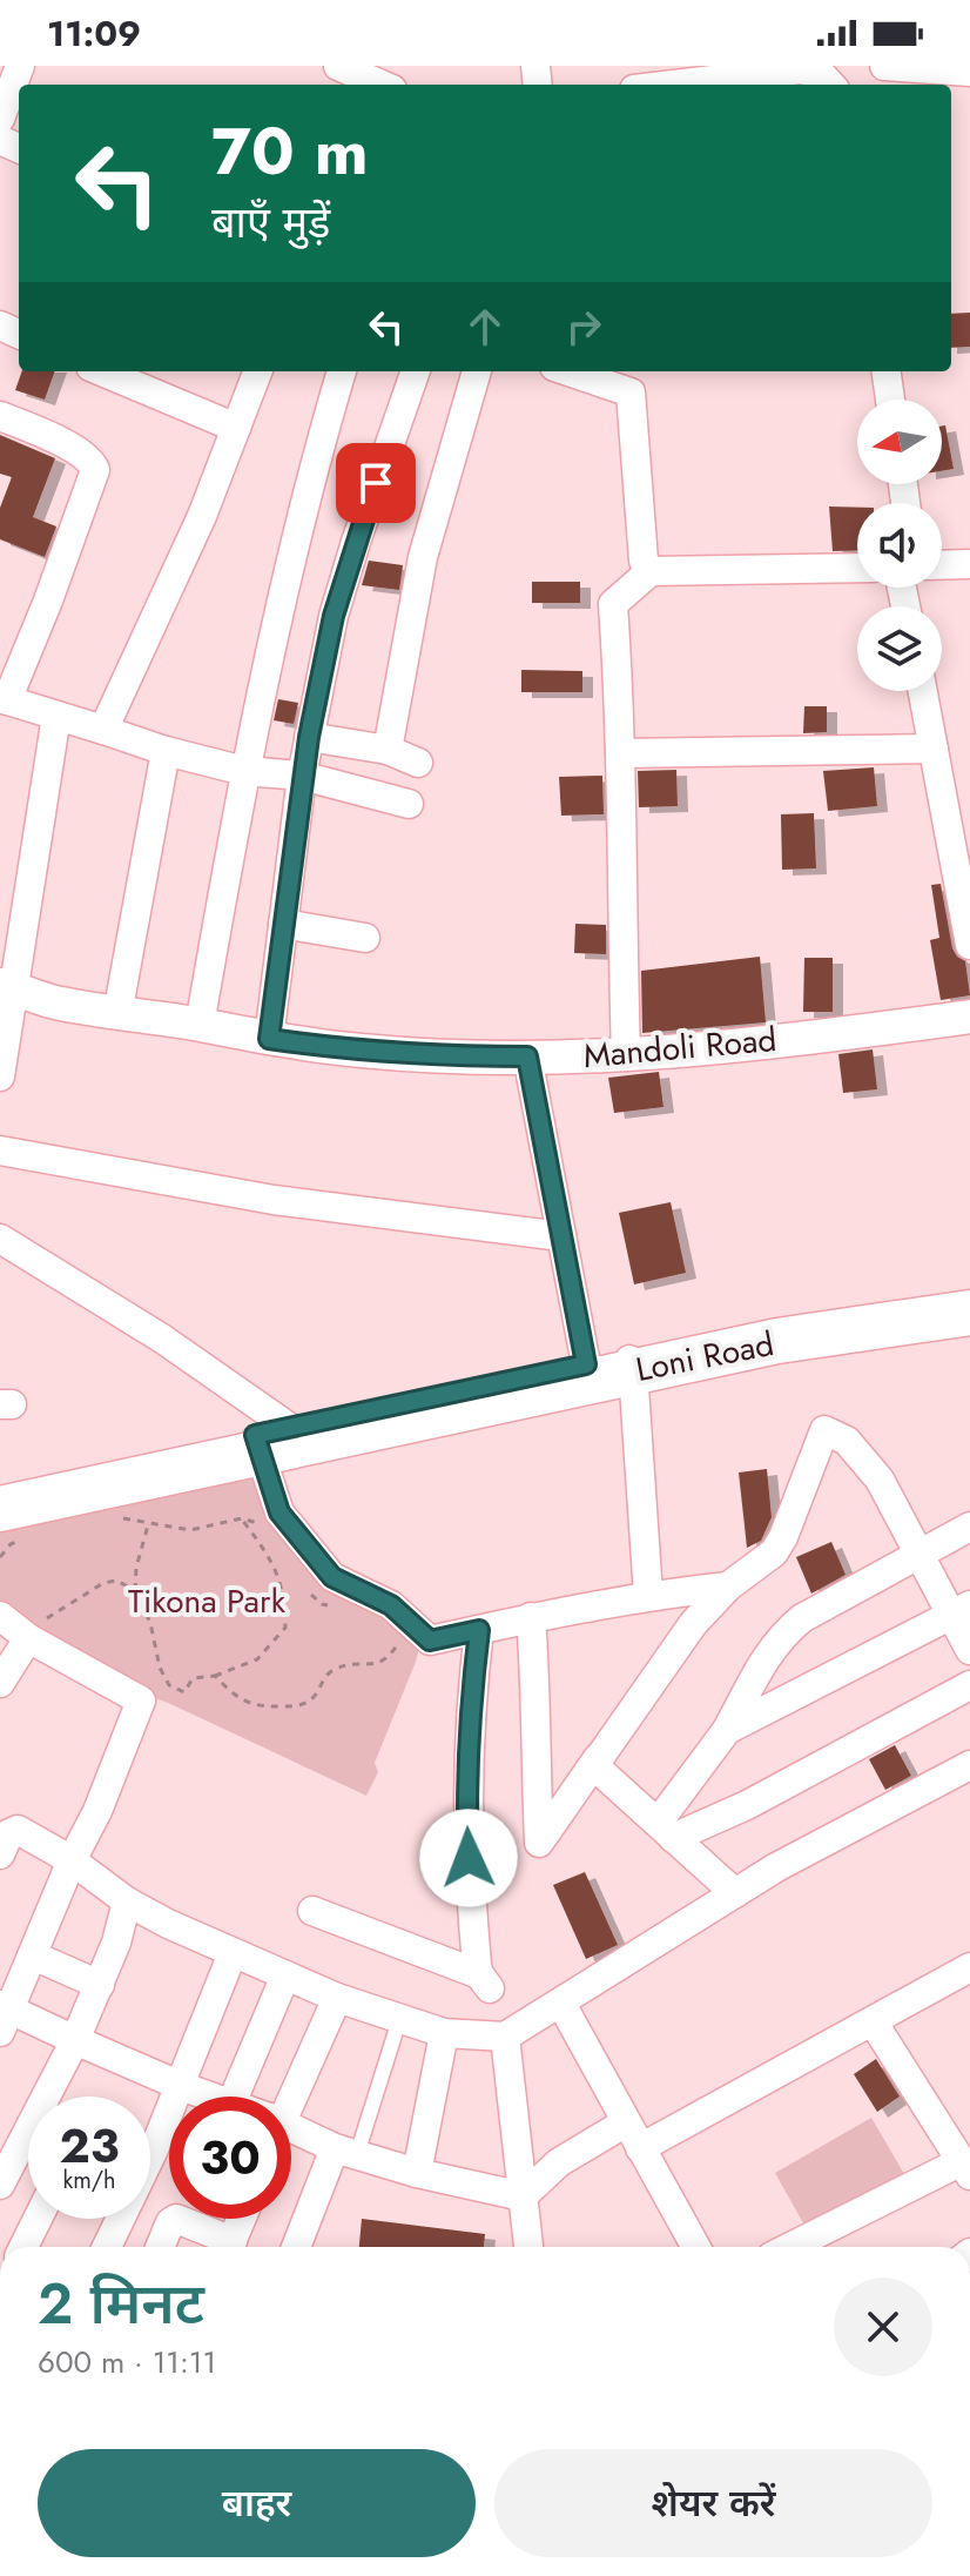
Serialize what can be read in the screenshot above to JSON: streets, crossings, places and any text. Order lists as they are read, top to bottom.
{
  "streets": {
    "highway": ["Loni Road"],
    "street": ["Mandoli Road"]
  },
  "parks": ["Tikona Park"],
  "north": "left",
  "page": {
    "status": "11:09",
    "turn": ["70 m", "बाएँ मुड़ें"],
    "speed": "23 km/h",
    "limit": "30",
    "heading": ["2 मिनट", "600 m · 11:11"],
    "buttons": ["बाहर", "शेयर करें"]
  }
}
